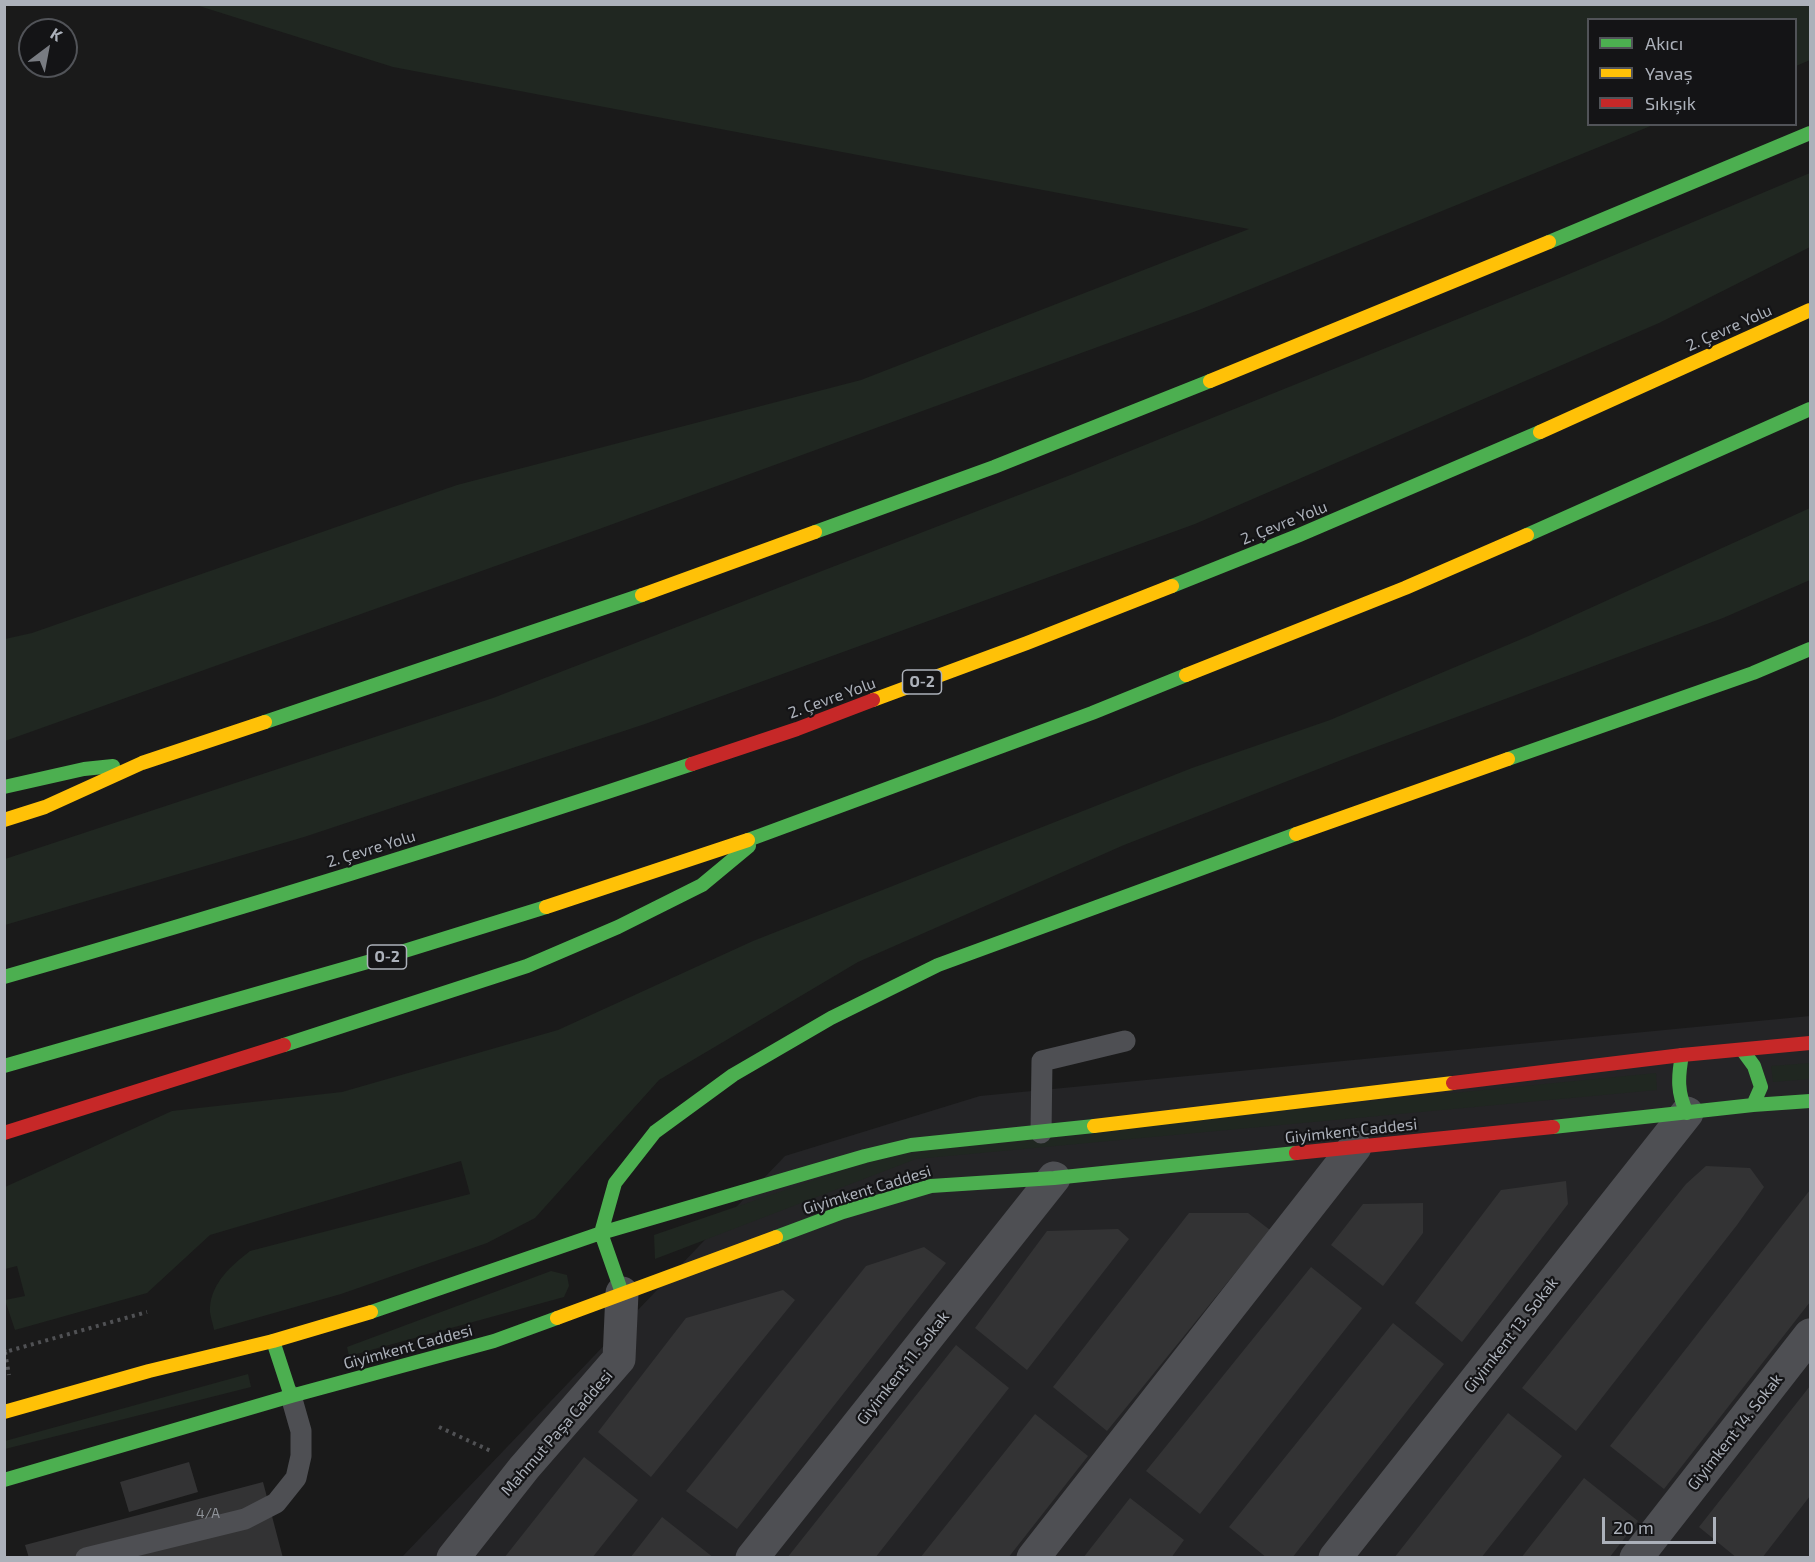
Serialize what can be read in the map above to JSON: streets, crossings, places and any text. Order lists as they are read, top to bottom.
{
  "streets": {
    "main road": ["2. Çevre Yolu", "O-2", "Giyimkent Caddesi"],
    "street": [
      "Giyimkent 13. Sokak",
      "Giyimkent 11. Sokak",
      "Giyimkent 14. Sokak",
      "Mahmut Paşa Caddesi"
    ]
  },
  "crossings": [
    ["Giyimkent Caddesi", "Giyimkent 13. Sokak"],
    ["Giyimkent Caddesi", "Giyimkent 11. Sokak"],
    ["Giyimkent Caddesi", "Mahmut Paşa Caddesi"]
  ],
  "house_numbers": ["4/A"],
  "legend": ["Akıcı", "Yavaş", "Sıkışık"],
  "scale_bar": "20 m",
  "north": "top right"
}
